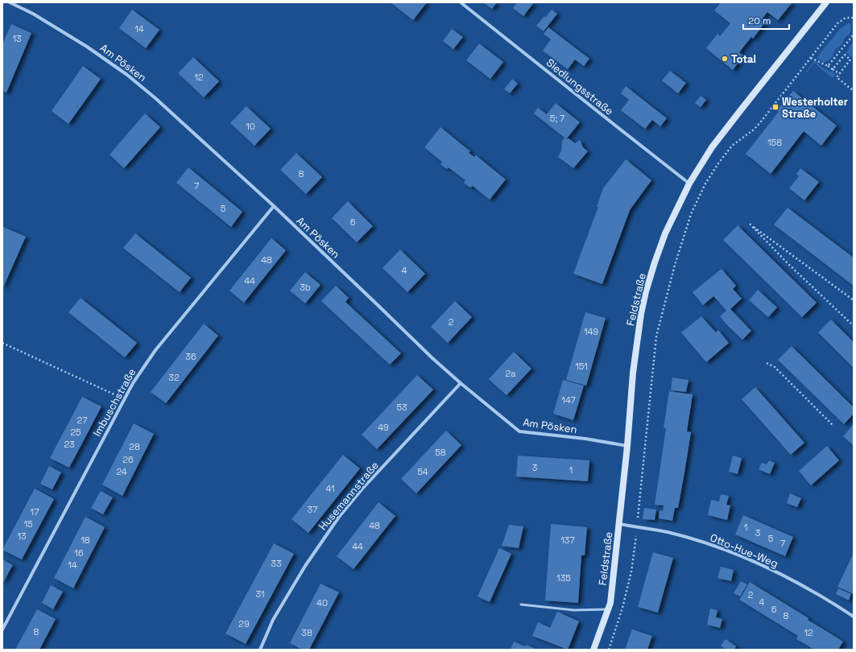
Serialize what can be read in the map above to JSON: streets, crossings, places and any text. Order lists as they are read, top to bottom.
{
  "streets": {
    "main road": ["Feldstraße"],
    "street": [
      "Am Pösken",
      "Siedlungsstraße",
      "Imbuschstraße",
      "Husemannstraße",
      "Otto-Hue-Weg"
    ]
  },
  "crossings": [
    ["Am Pösken", "Feldstraße"],
    ["Am Pösken", "Imbuschstraße"],
    ["Am Pösken", "Husemannstraße"],
    ["Siedlungsstraße", "Feldstraße"],
    ["Feldstraße", "Otto-Hue-Weg"]
  ],
  "places": {
    "other": ["Total"],
    "transit": ["Westerholter Straße"]
  },
  "house_numbers": [
    "14",
    "13",
    "12",
    "5; 7",
    "10",
    "158",
    "8",
    "7",
    "5",
    "6",
    "48",
    "4",
    "44",
    "3b",
    "2",
    "149",
    "36",
    "151",
    "2a",
    "32",
    "147",
    "53",
    "27",
    "49",
    "25",
    "23",
    "28",
    "58",
    "26",
    "3",
    "1",
    "24",
    "54",
    "41",
    "37",
    "17",
    "15",
    "48",
    "1",
    "3",
    "13",
    "5",
    "18",
    "137",
    "7",
    "44",
    "16",
    "33",
    "14",
    "135",
    "31",
    "2",
    "4",
    "40",
    "6",
    "8",
    "29",
    "8",
    "38",
    "12"
  ],
  "scale_bar": "20 m"
}
